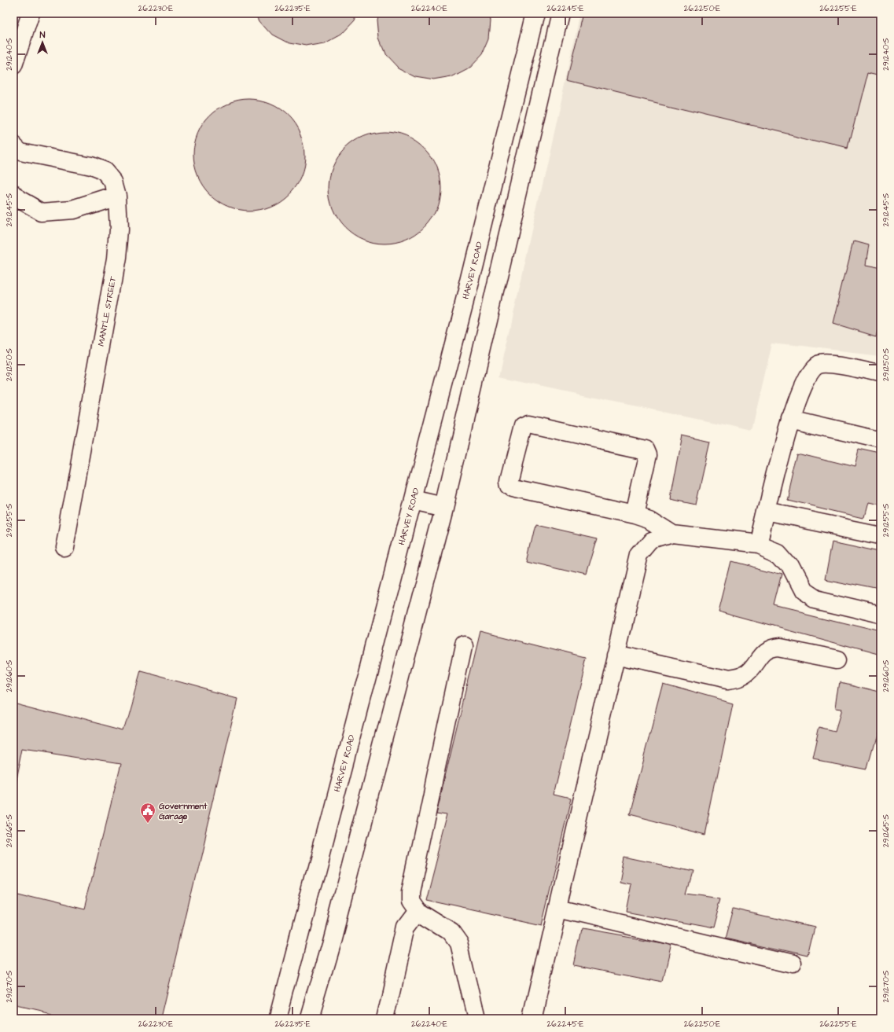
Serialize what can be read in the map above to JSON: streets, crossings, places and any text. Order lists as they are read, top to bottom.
{
  "streets": {
    "main road": ["HARVEY ROAD", "MANTLE STREET"]
  },
  "places": {
    "public building": ["Government Garage"]
  },
  "north": "top",
  "coordinates": [
    "26.2230°E",
    "26.2235°E",
    "26.2240°E",
    "26.2245°E",
    "26.2250°E",
    "26.2255°E",
    "29.1240°S",
    "29.1245°S",
    "29.1250°S",
    "29.1255°S",
    "29.1260°S",
    "29.1265°S",
    "29.1270°S"
  ]
}
